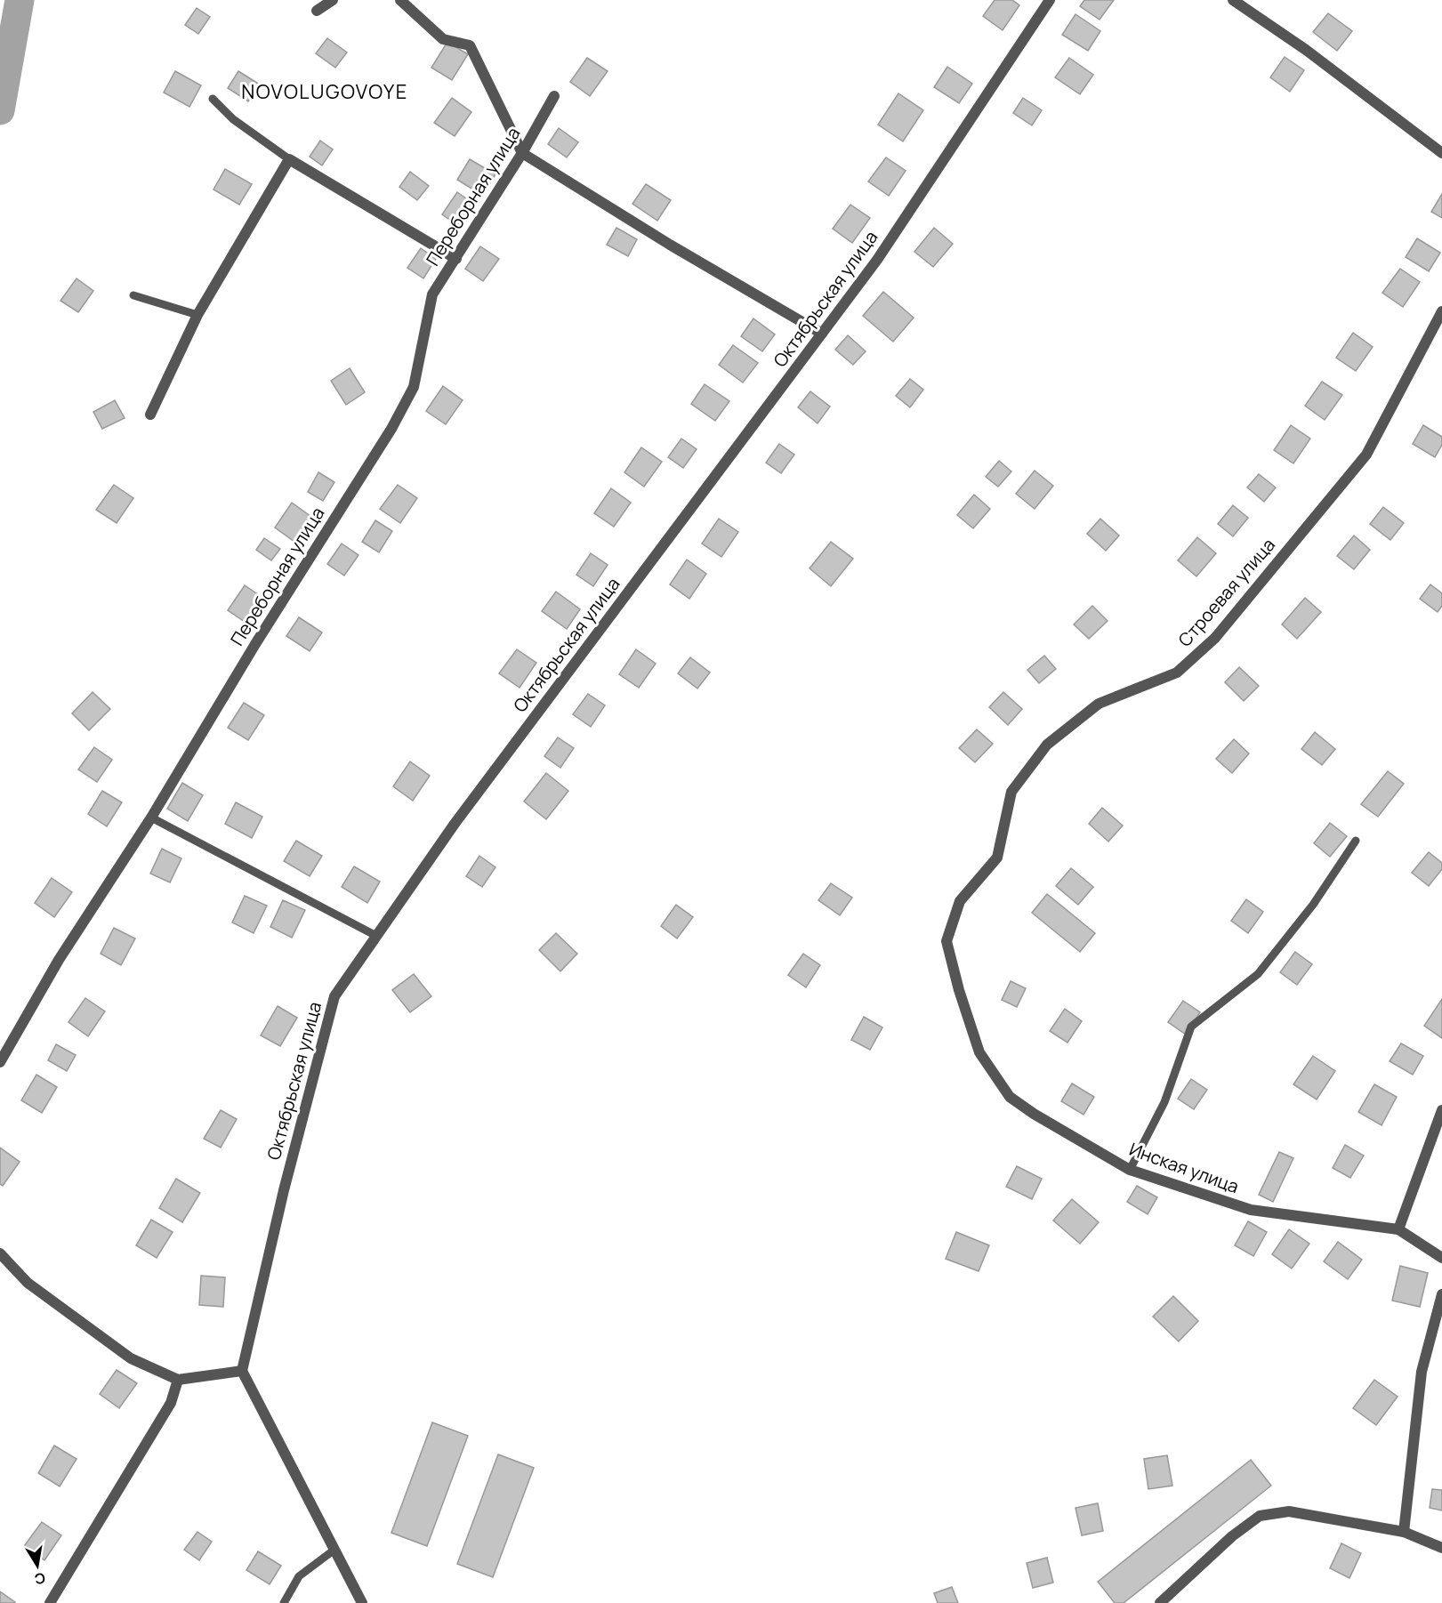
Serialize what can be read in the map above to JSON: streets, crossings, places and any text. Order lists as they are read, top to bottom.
{
  "streets": {
    "street": [
      "Переборная улица",
      "Октябрьская улица",
      "Строевая улица",
      "Инская улица"
    ]
  },
  "crossings": [
    ["Строевая улица", "Инская улица"]
  ],
  "districts": ["NOVOLUGOVOYE"],
  "north": "bottom"
}
